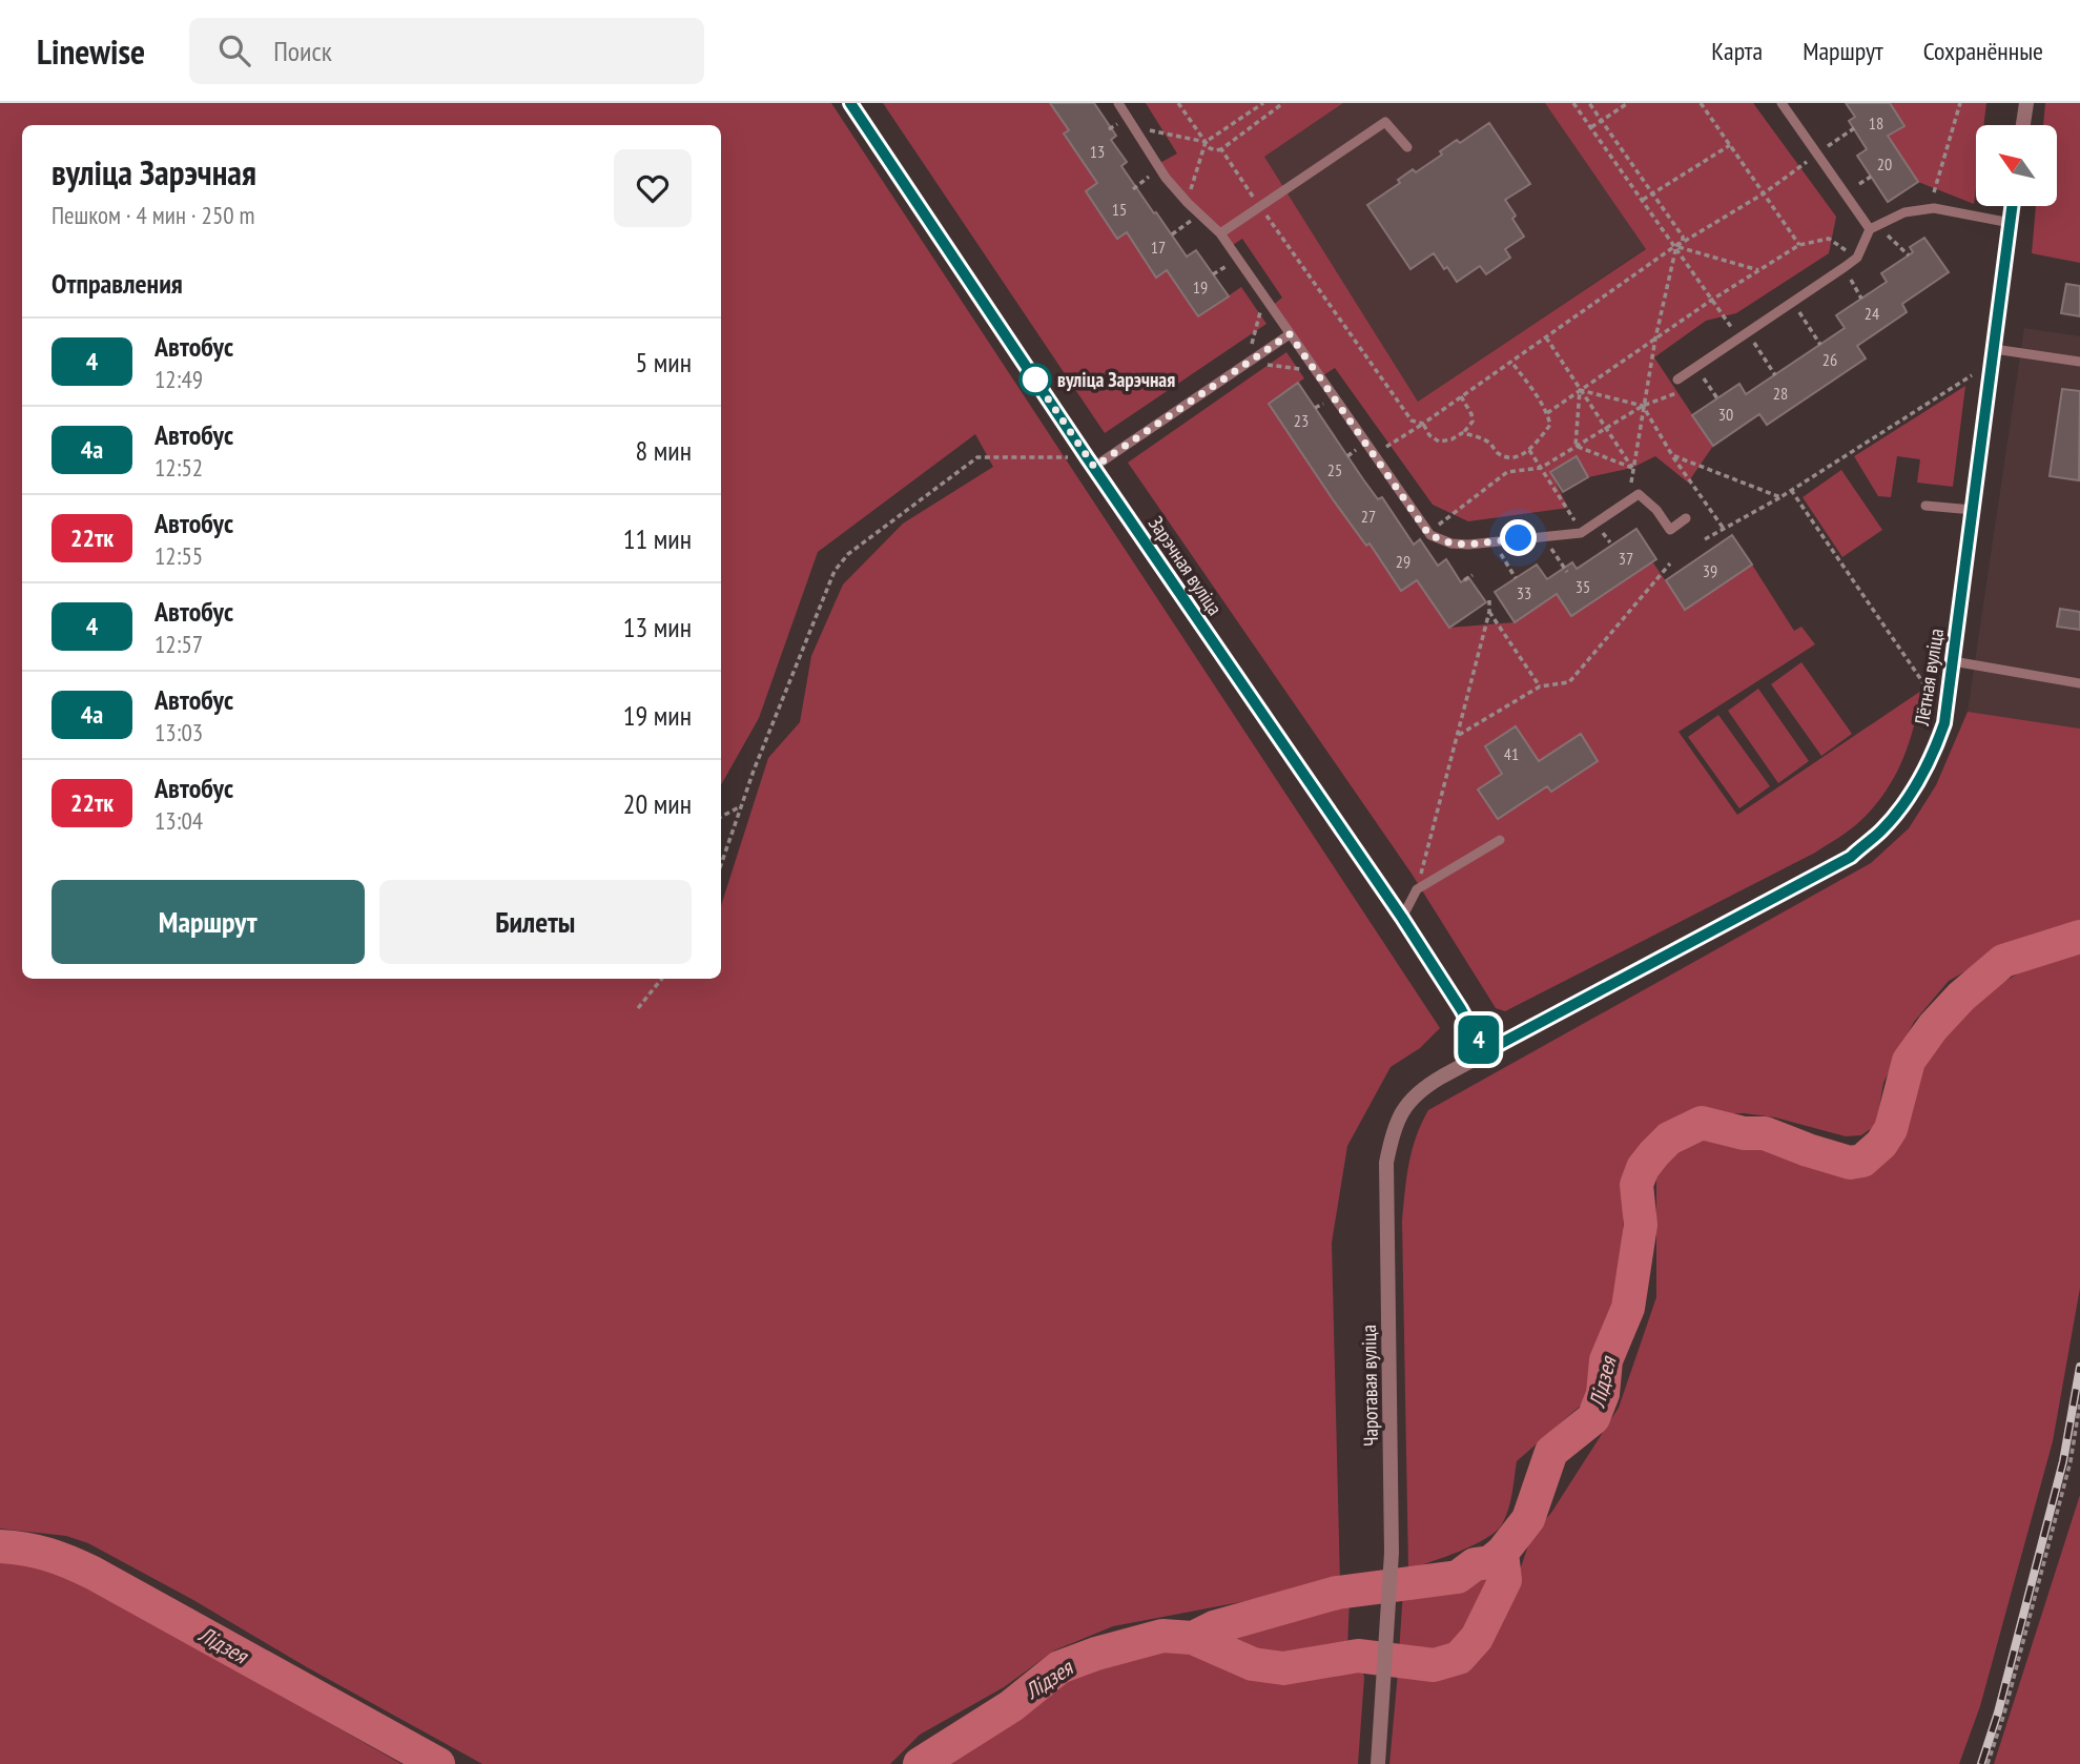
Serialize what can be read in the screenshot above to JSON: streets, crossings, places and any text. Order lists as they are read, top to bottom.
{
  "streets": {
    "street": ["Зарэчная вуліца", "Лётная вуліца", "Чаротавая вуліца"]
  },
  "crossings": [
    ["Зарэчная вуліца", "Лётная вуліца"],
    ["Зарэчная вуліца", "Чаротавая вуліца"],
    ["Лётная вуліца", "Чаротавая вуліца"]
  ],
  "water": ["Лідзея"],
  "places": ["вуліца Зарэчная"],
  "lines": ["bus line 4"],
  "house_numbers": [
    "18",
    "13",
    "20",
    "15",
    "17",
    "19",
    "24",
    "26",
    "28",
    "30",
    "23",
    "25",
    "27",
    "37",
    "29",
    "39",
    "35",
    "33",
    "41"
  ],
  "north": "top left",
  "page": {
    "header": "Linewise",
    "search": "Поиск",
    "nav": ["Карта", "Маршрут", "Сохранённые"],
    "on_map": "4",
    "heading": [
      ["вуліца Зарэчная", "Пешком · 4 мин · 250 m"],
      "Отправления"
    ],
    "list": [
      {
        "mark": "4",
        "name": "Автобус",
        "note": "12:49",
        "value": "5 мин"
      },
      {
        "mark": "4а",
        "name": "Автобус",
        "note": "12:52",
        "value": "8 мин"
      },
      {
        "mark": "22тк",
        "name": "Автобус",
        "note": "12:55",
        "value": "11 мин"
      },
      {
        "mark": "4",
        "name": "Автобус",
        "note": "12:57",
        "value": "13 мин"
      },
      {
        "mark": "4а",
        "name": "Автобус",
        "note": "13:03",
        "value": "19 мин"
      },
      {
        "mark": "22тк",
        "name": "Автобус",
        "note": "13:04",
        "value": "20 мин"
      }
    ],
    "buttons": ["Маршрут", "Билеты"]
  }
}
